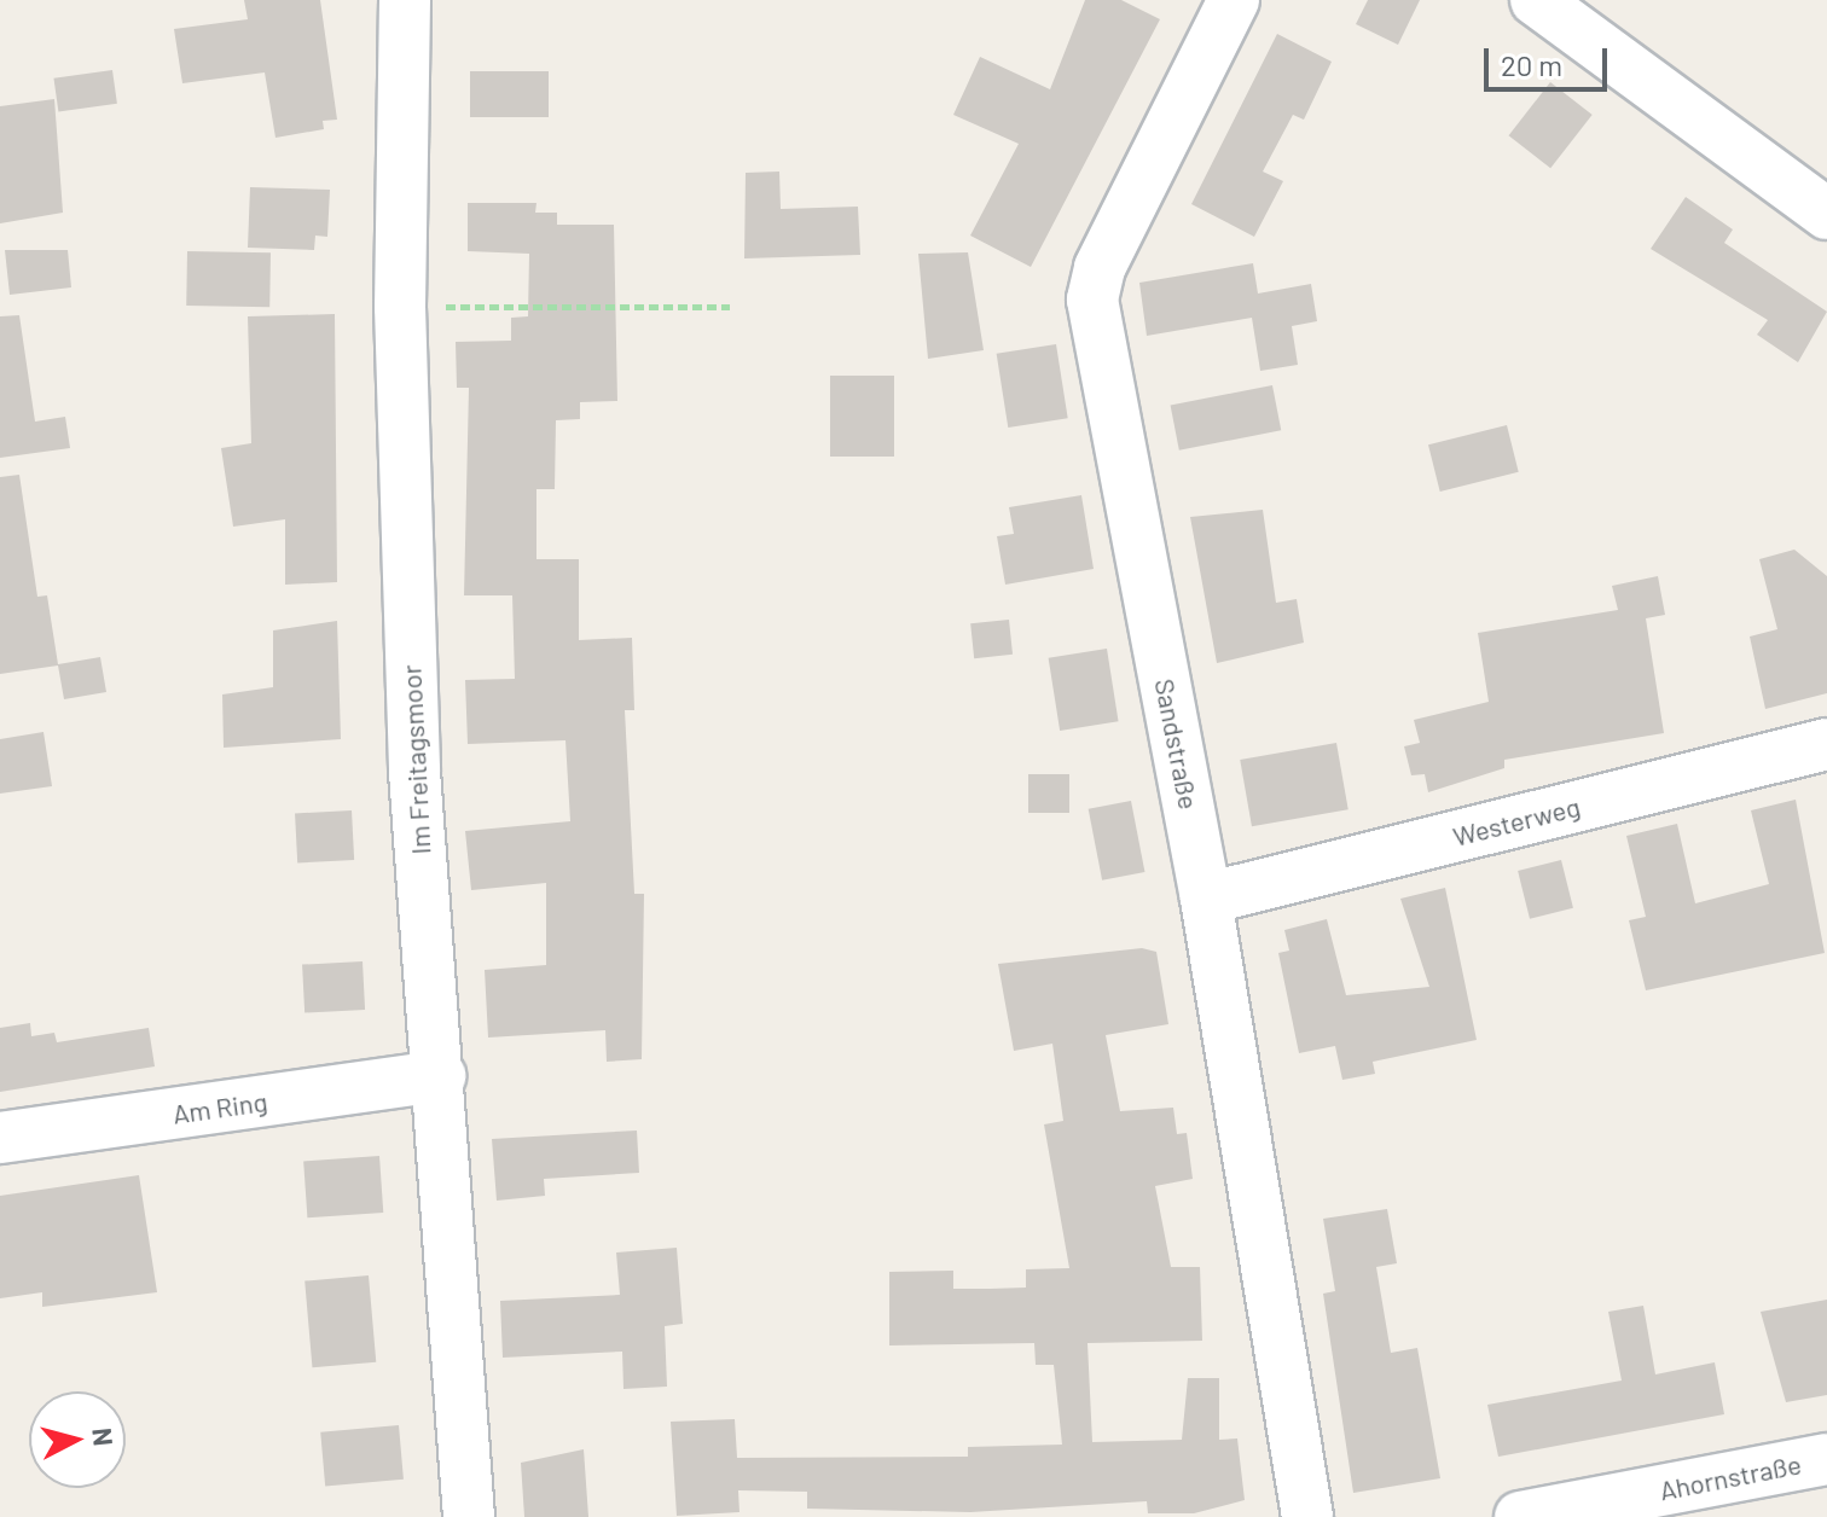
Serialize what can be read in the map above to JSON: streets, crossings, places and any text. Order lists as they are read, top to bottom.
{
  "streets": {
    "street": [
      "Sandstraße",
      "Im Freitagsmoor",
      "Westerweg",
      "Am Ring",
      "Ahornstraße"
    ]
  },
  "crossings": [
    ["Sandstraße", "Westerweg"],
    ["Im Freitagsmoor", "Am Ring"]
  ],
  "scale_bar": "20 m",
  "north": "right"
}
